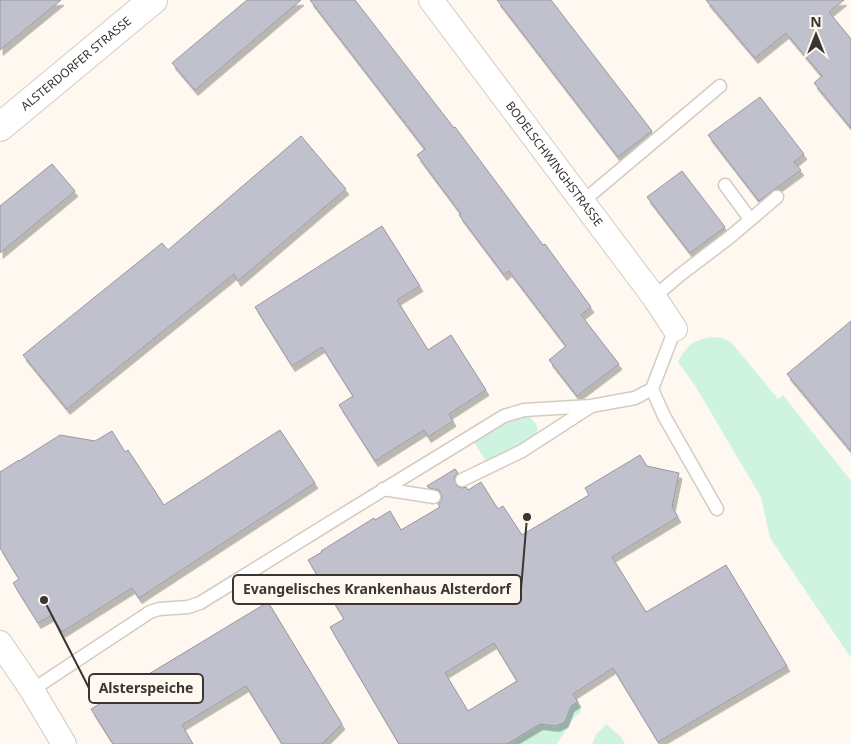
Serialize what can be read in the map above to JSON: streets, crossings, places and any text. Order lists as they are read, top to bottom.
{
  "streets": {
    "street": ["ALSTERDORFER STRASSE", "BODELSCHWINGHSTRASSE"]
  },
  "places": ["Evangelisches Krankenhaus Alsterdorf", "Alsterspeiche"],
  "north": "top"
}
